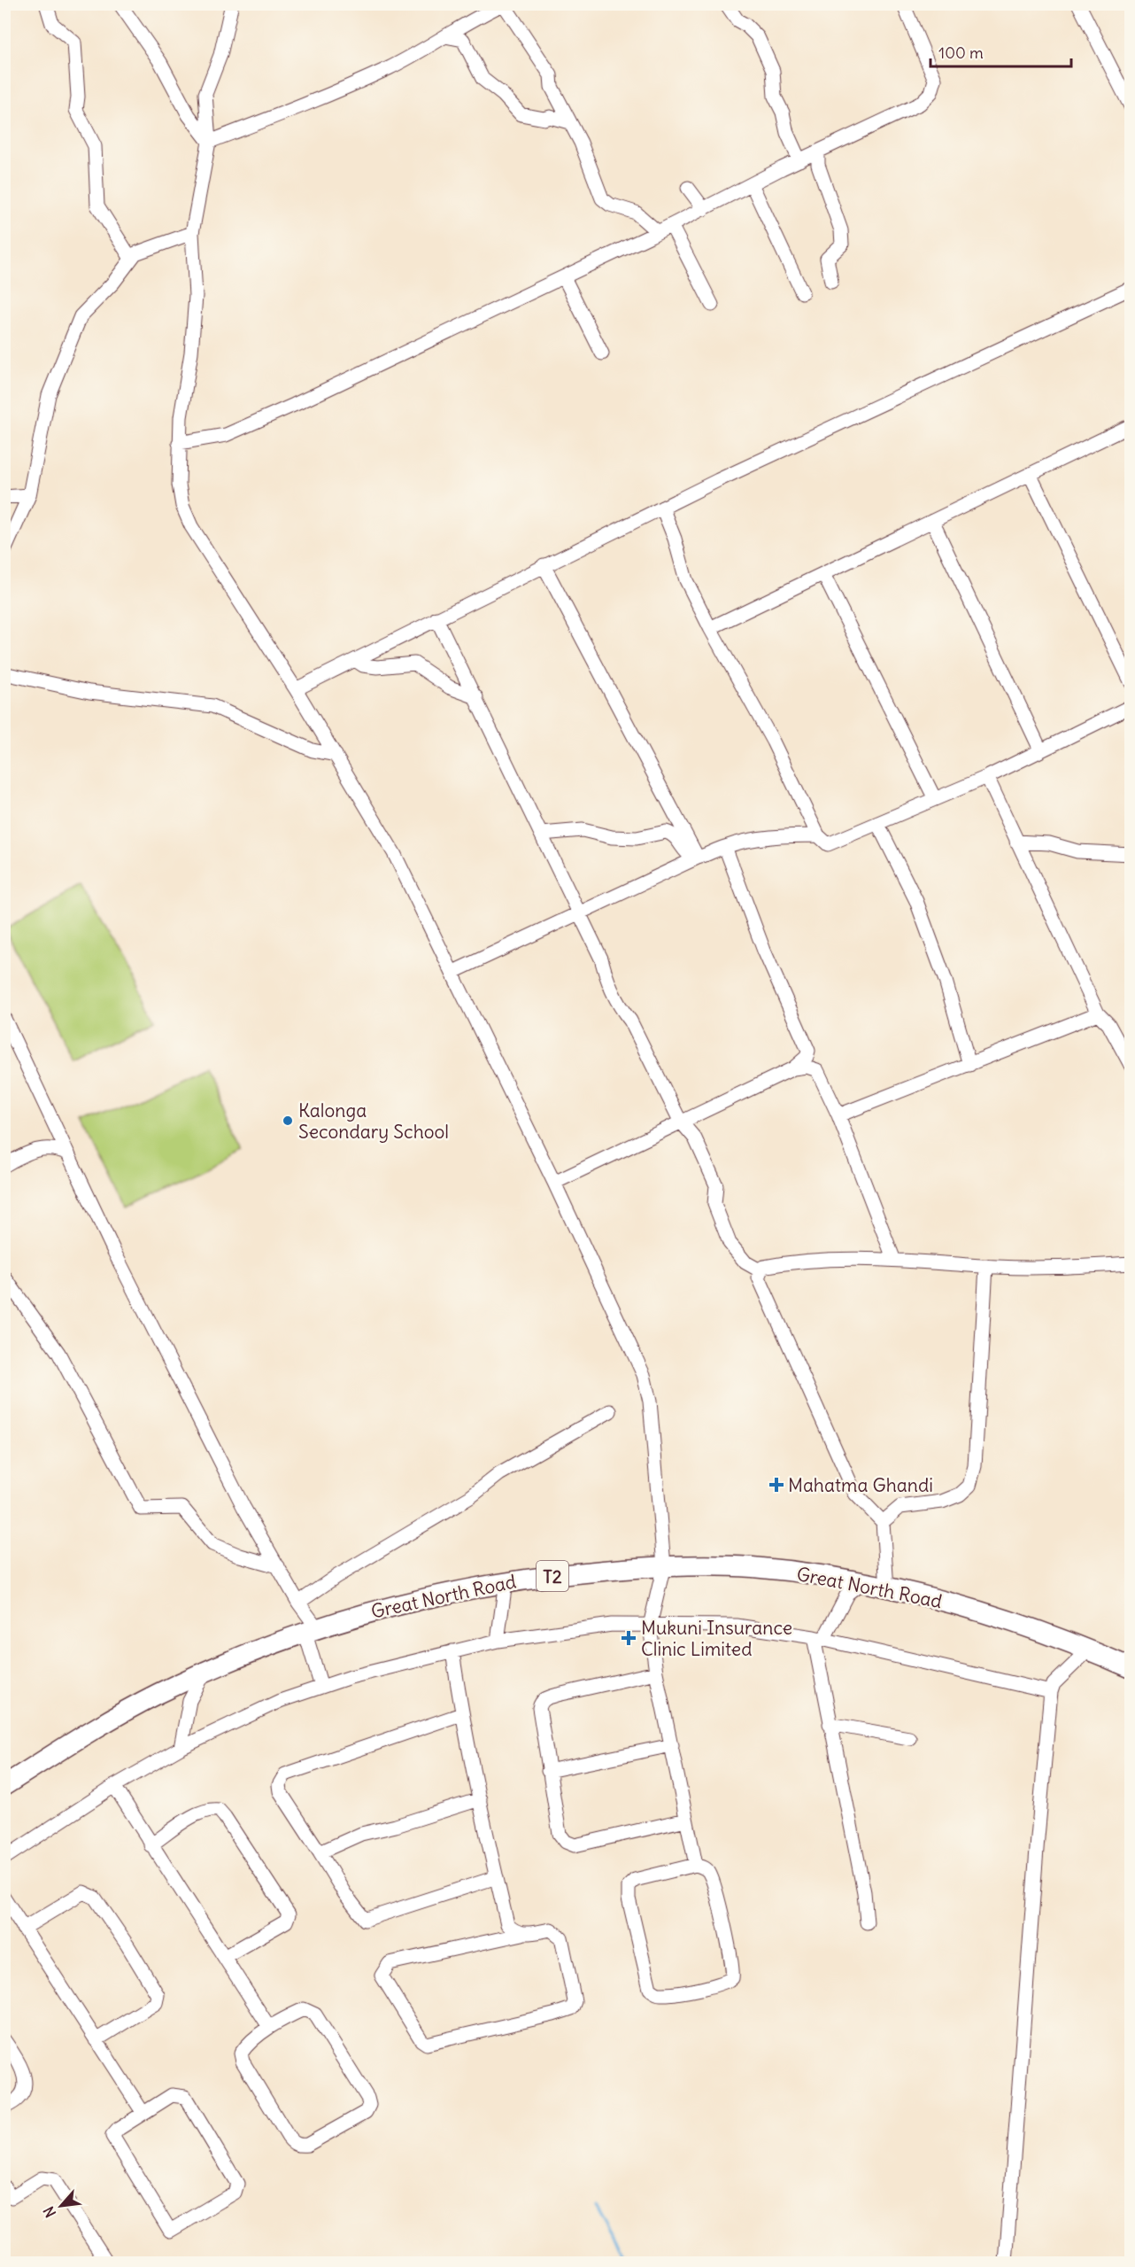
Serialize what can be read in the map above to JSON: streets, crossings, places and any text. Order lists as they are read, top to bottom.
{
  "streets": {
    "highway": ["T2", "Great North Road"]
  },
  "places": {
    "other": ["Kalonga Secondary School"],
    "health": ["Mahatma Ghandi", "Mukuni Insurance Clinic Limited"]
  },
  "scale_bar": "100 m",
  "north": "bottom left"
}
